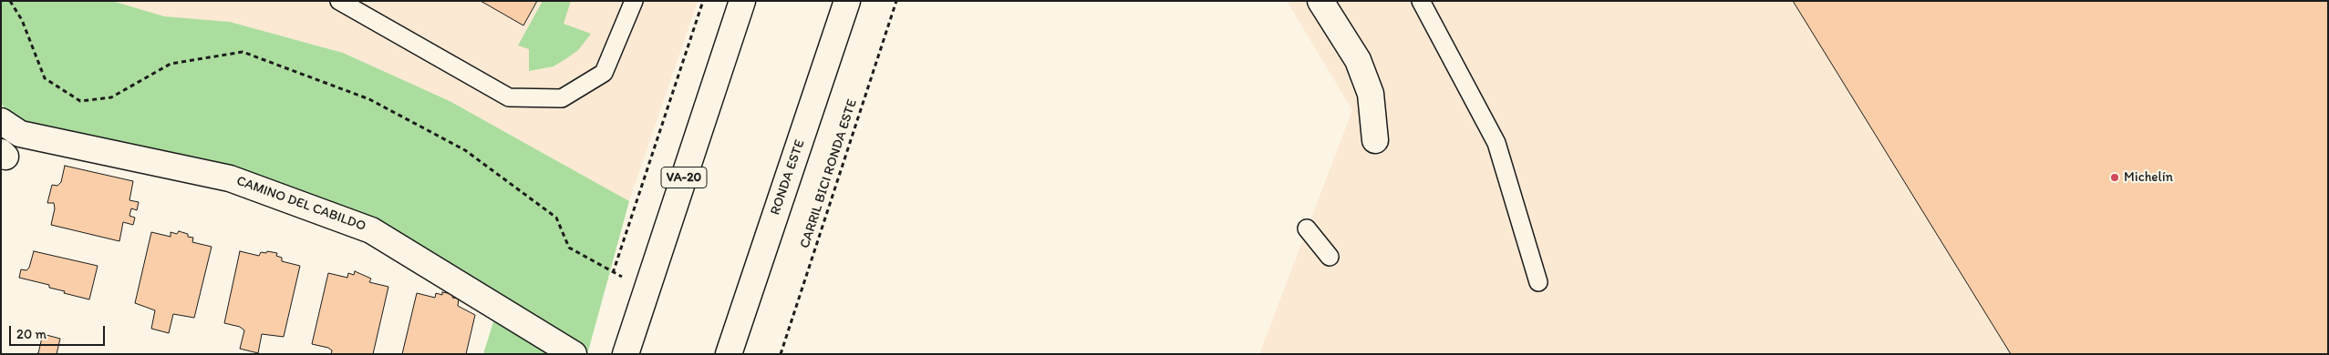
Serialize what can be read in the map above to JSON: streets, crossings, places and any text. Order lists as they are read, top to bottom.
{
  "streets": {
    "main road": ["VA-20", "RONDA ESTE", "CAMINO DEL CABILDO"],
    "path": ["CARRIL BICI RONDA ESTE"]
  },
  "places": ["Michelín"],
  "scale_bar": "20 m"
}
